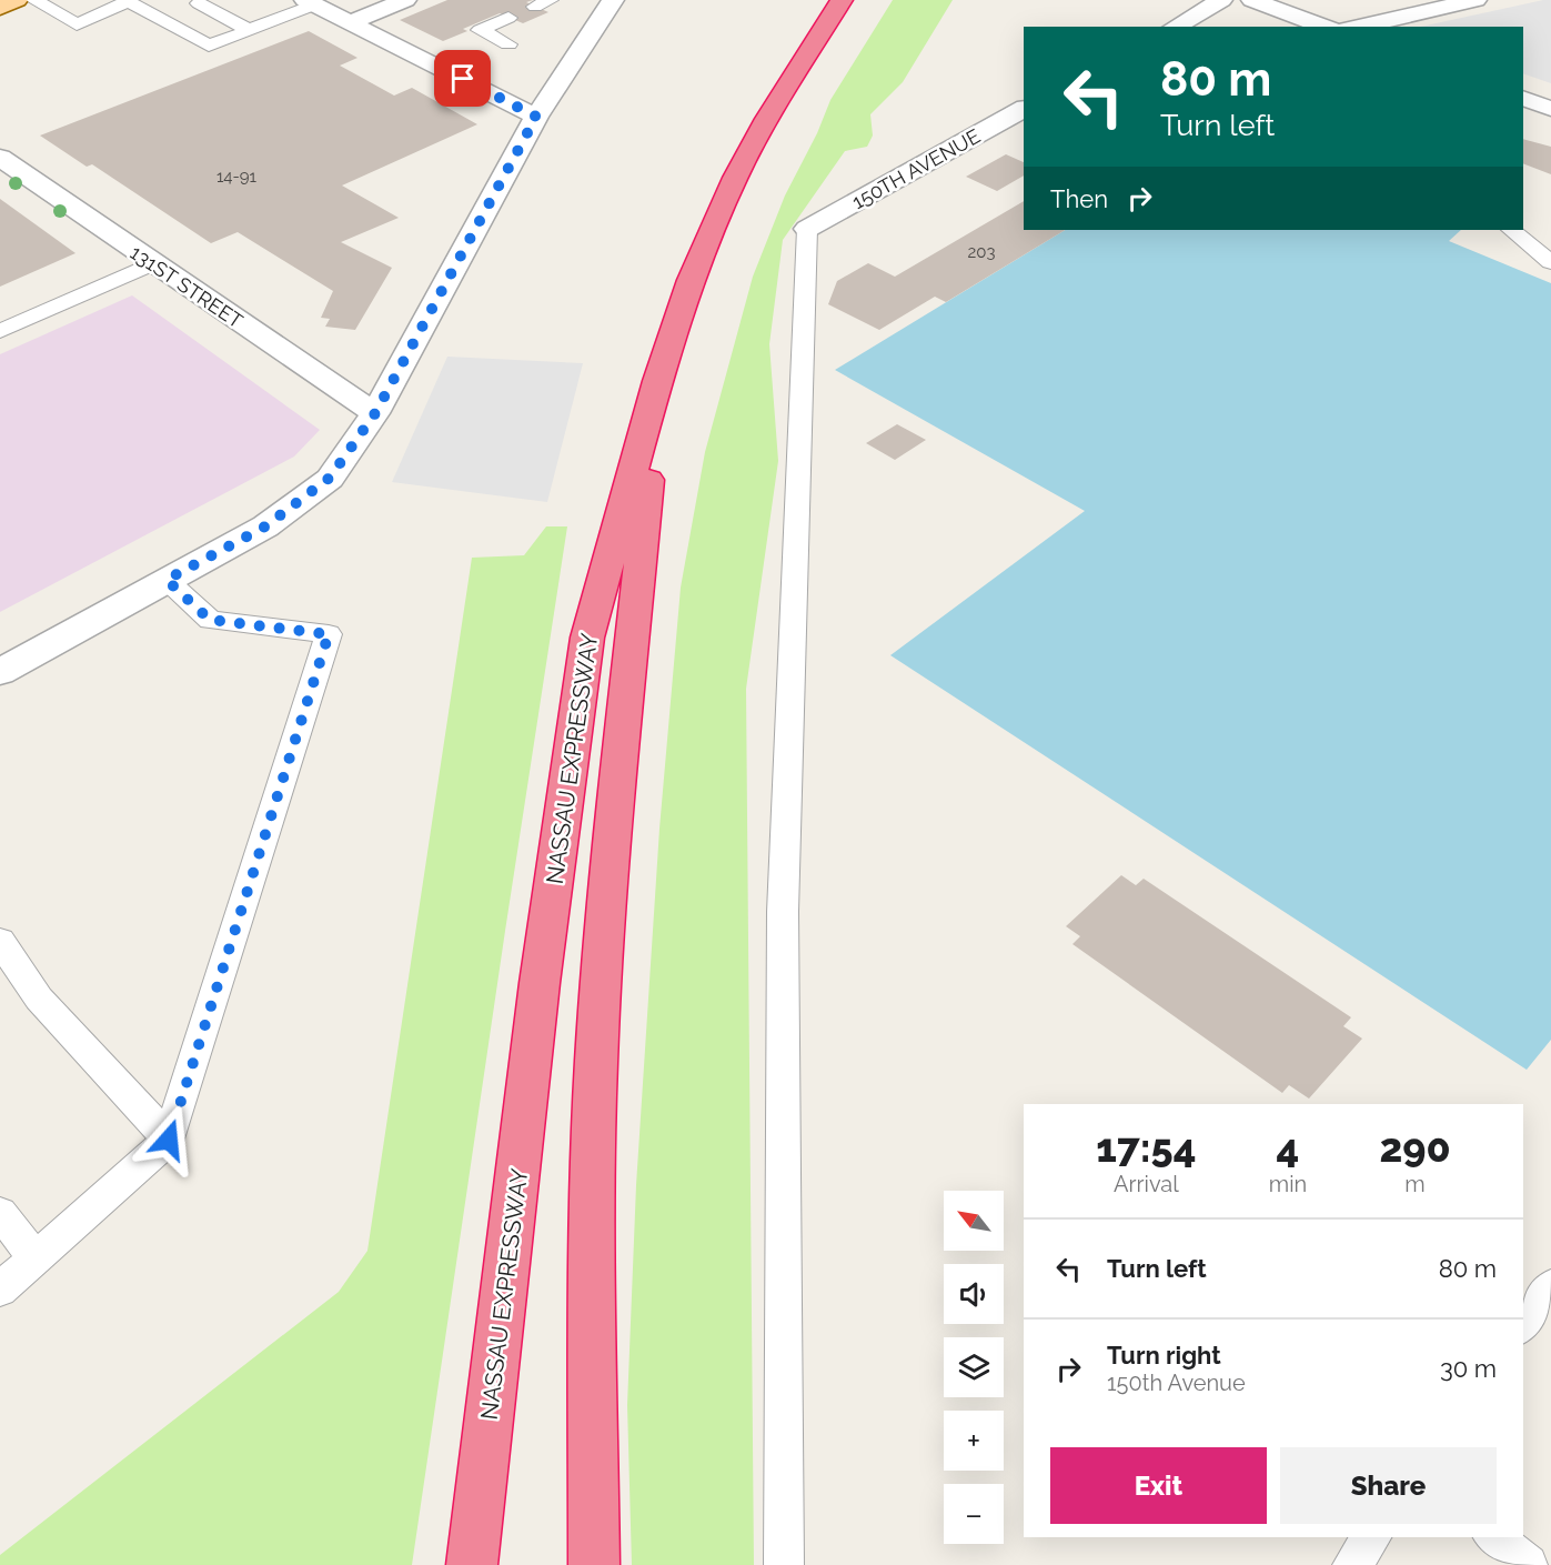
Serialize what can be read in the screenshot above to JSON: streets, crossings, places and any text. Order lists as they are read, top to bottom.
{
  "streets": {
    "highway": ["NASSAU EXPRESSWAY"],
    "street": ["150TH AVENUE", "131ST STREET"]
  },
  "house_numbers": ["14-91", "203"],
  "north": "top left",
  "page": {
    "turn": ["80 m", "Turn left"],
    "then": "Then",
    "eta": [
      "17:54",
      "Arrival",
      "4",
      "min",
      "290",
      "m"
    ],
    "map_buttons": ["+", "−"],
    "list": [
      {
        "name": "Turn left",
        "value": "80 m"
      },
      {
        "name": "Turn right",
        "note": "150th Avenue",
        "value": "30 m"
      }
    ],
    "buttons": ["Exit", "Share"]
  }
}
